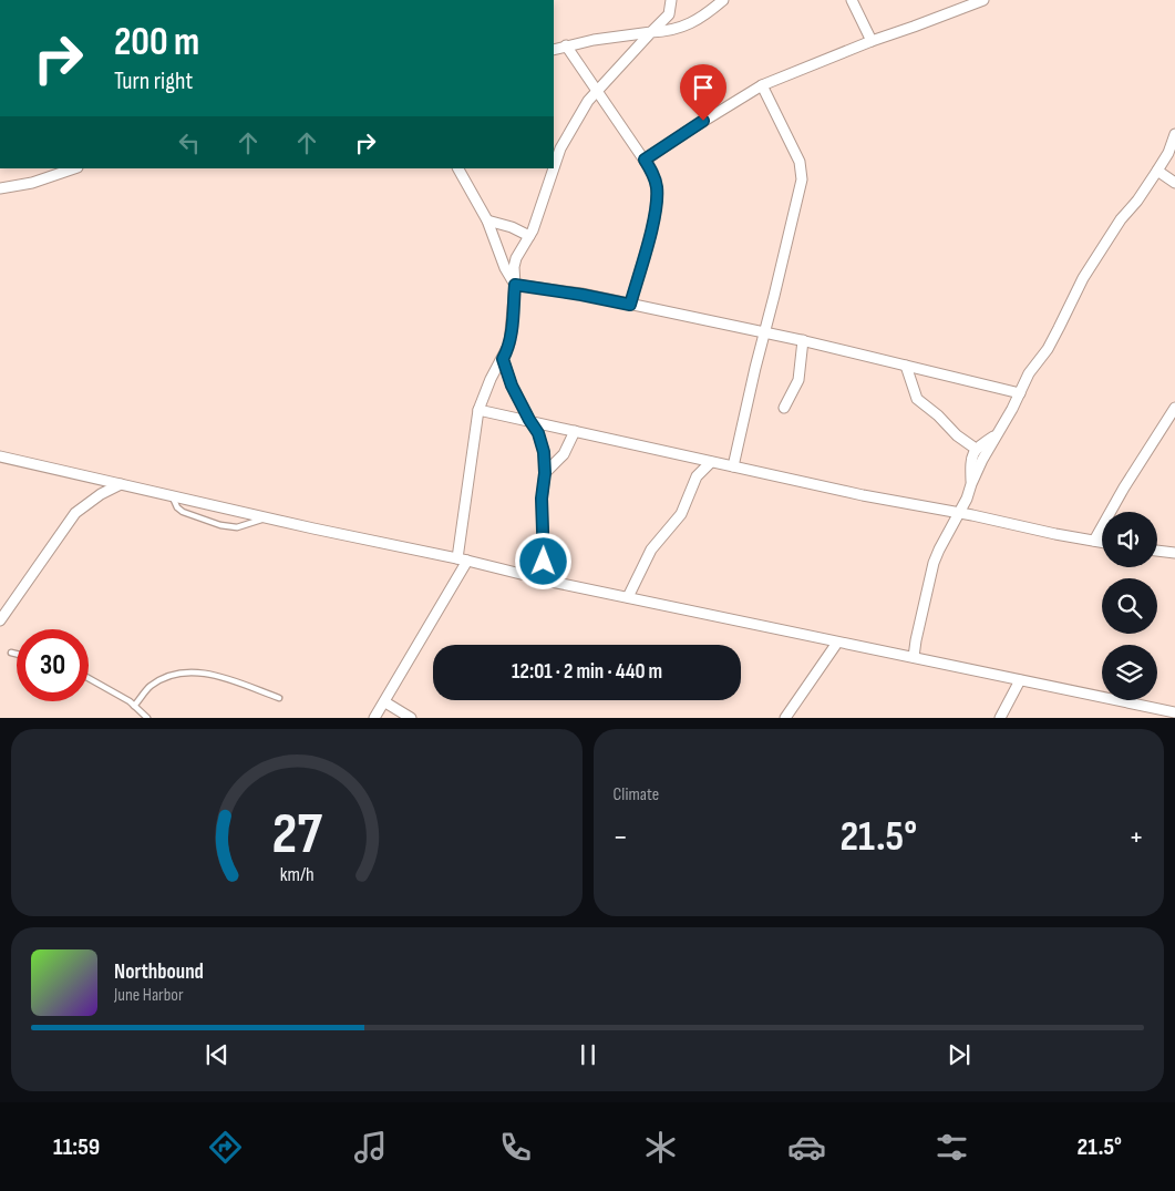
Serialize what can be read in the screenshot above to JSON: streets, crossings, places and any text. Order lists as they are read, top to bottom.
{
  "page": {
    "turn": ["200 m", "Turn right"],
    "limit": "30",
    "trip": "12:01 · 2 min · 440 m",
    "tile": "Climate",
    "heat": ["−", "21.5°", "+"],
    "song": ["Northbound", "June Harbor"],
    "tabs": ["11:59", "21.5°"],
    "gauge": ["27", "km/h"]
  }
}
